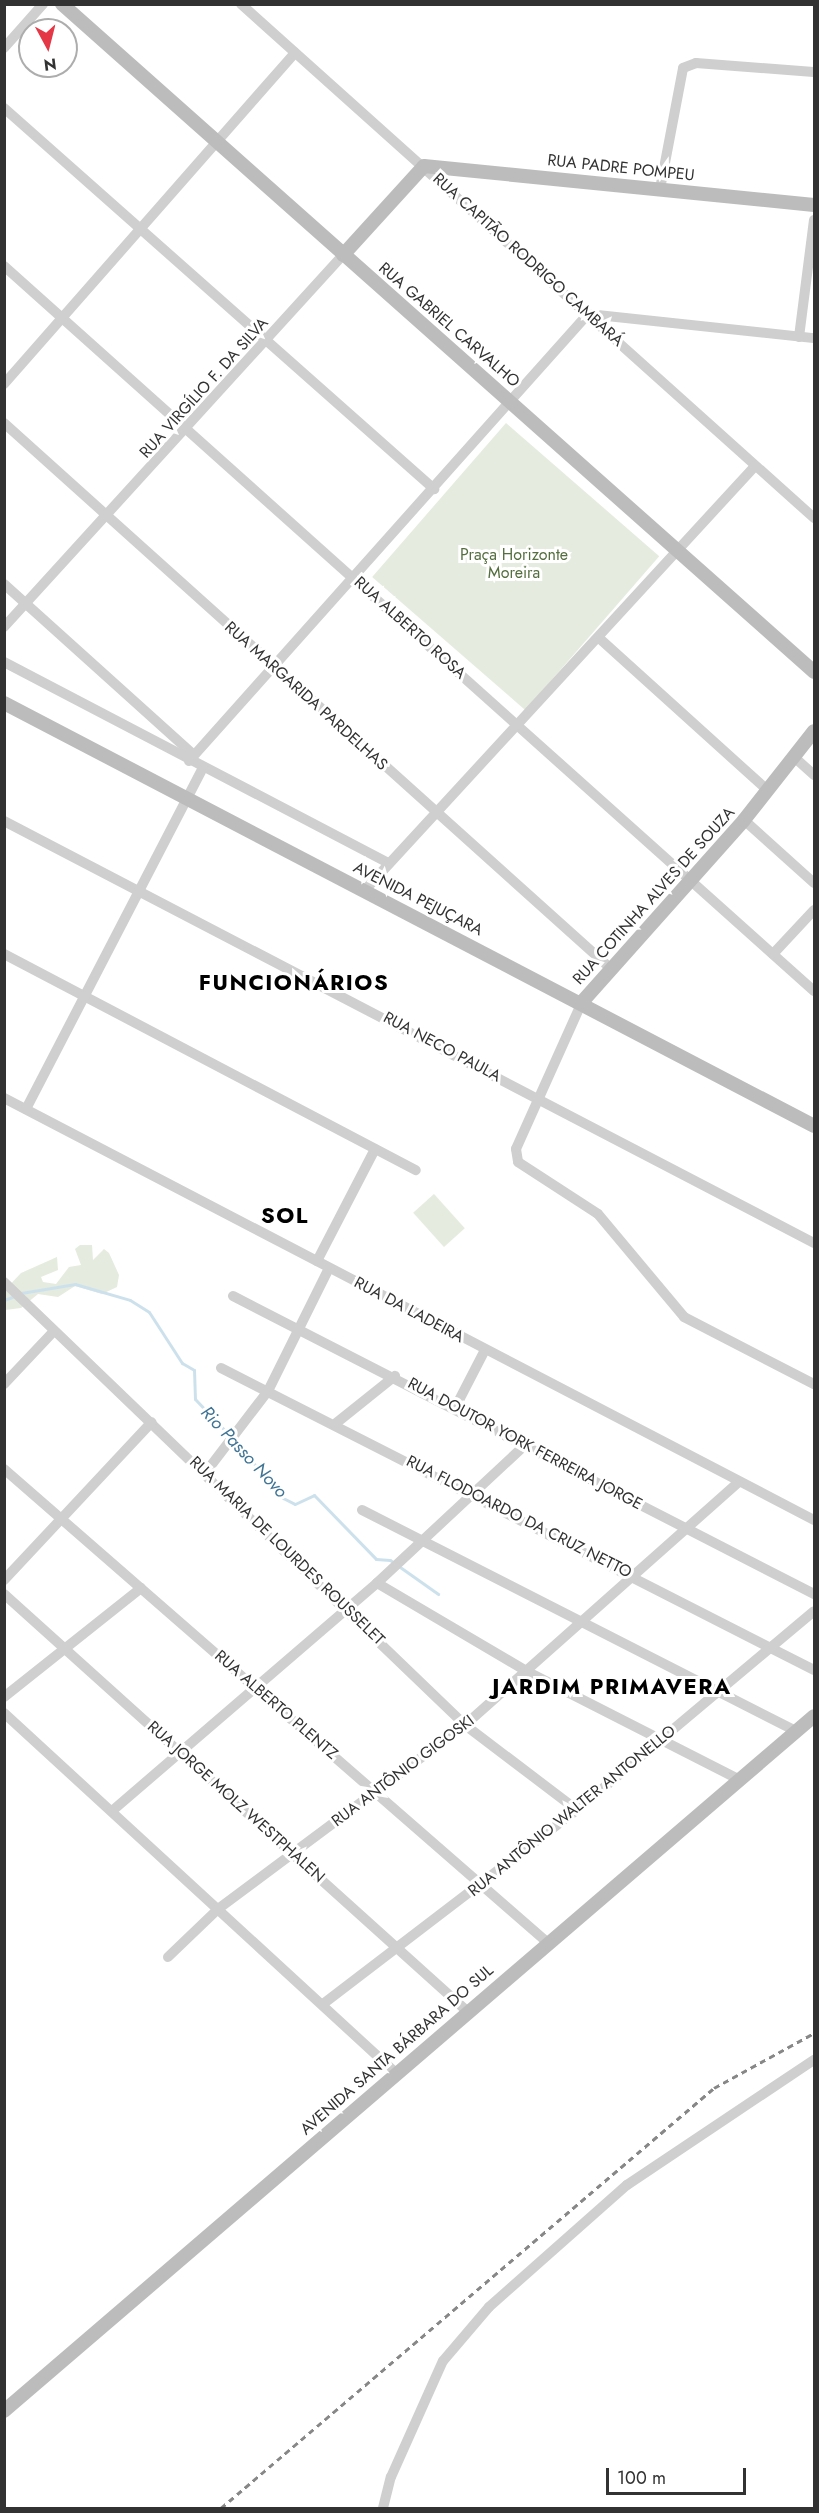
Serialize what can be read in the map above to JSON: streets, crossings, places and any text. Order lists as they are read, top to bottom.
{
  "streets": {
    "street": [
      "RUA PADRE POMPEU",
      "RUA CAPITÃO RODRIGO CAMBARÁ",
      "RUA GABRIEL CARVALHO",
      "RUA VIRGÍLIO F. DA SILVA",
      "RUA ALBERTO ROSA",
      "RUA MARGARIDA PARDELHAS",
      "RUA COTINHA ALVES DE SOUZA",
      "AVENIDA PEJUÇARA",
      "RUA NECO PAULA",
      "RUA DA LADEIRA",
      "RUA DOUTOR YORK FERREIRA JORGE",
      "RUA FLODOARDO DA CRUZ NETTO",
      "RUA MARIA DE LOURDES ROUSSELET",
      "RUA ALBERTO PLENTZ",
      "RUA ANTÔNIO GIGOSKI",
      "RUA JORGE MOLZ WESTPHALEN",
      "RUA ANTÔNIO WALTER ANTONELLO",
      "AVENIDA SANTA BÁRBARA DO SUL"
    ]
  },
  "crossings": [
    ["RUA PADRE POMPEU", "RUA CAPITÃO RODRIGO CAMBARÁ"],
    ["RUA PADRE POMPEU", "RUA VIRGÍLIO F. DA SILVA"],
    ["RUA CAPITÃO RODRIGO CAMBARÁ", "RUA VIRGÍLIO F. DA SILVA"],
    ["RUA GABRIEL CARVALHO", "RUA VIRGÍLIO F. DA SILVA"],
    ["RUA VIRGÍLIO F. DA SILVA", "RUA ALBERTO ROSA"],
    ["RUA VIRGÍLIO F. DA SILVA", "RUA MARGARIDA PARDELHAS"],
    ["RUA ALBERTO ROSA", "RUA COTINHA ALVES DE SOUZA"],
    ["RUA MARGARIDA PARDELHAS", "RUA COTINHA ALVES DE SOUZA"],
    ["RUA COTINHA ALVES DE SOUZA", "AVENIDA PEJUÇARA"],
    ["RUA COTINHA ALVES DE SOUZA", "RUA NECO PAULA"],
    ["RUA DA LADEIRA", "RUA ANTÔNIO GIGOSKI"],
    ["RUA DOUTOR YORK FERREIRA JORGE", "RUA ANTÔNIO GIGOSKI"],
    ["RUA FLODOARDO DA CRUZ NETTO", "RUA ANTÔNIO GIGOSKI"],
    ["RUA FLODOARDO DA CRUZ NETTO", "RUA ANTÔNIO WALTER ANTONELLO"],
    ["RUA MARIA DE LOURDES ROUSSELET", "RUA ANTÔNIO GIGOSKI"],
    ["RUA MARIA DE LOURDES ROUSSELET", "RUA ANTÔNIO WALTER ANTONELLO"],
    ["RUA ALBERTO PLENTZ", "RUA ANTÔNIO GIGOSKI"],
    ["RUA ALBERTO PLENTZ", "RUA ANTÔNIO WALTER ANTONELLO"],
    ["RUA ALBERTO PLENTZ", "AVENIDA SANTA BÁRBARA DO SUL"],
    ["RUA ANTÔNIO GIGOSKI", "RUA JORGE MOLZ WESTPHALEN"],
    ["RUA JORGE MOLZ WESTPHALEN", "RUA ANTÔNIO WALTER ANTONELLO"],
    ["RUA JORGE MOLZ WESTPHALEN", "AVENIDA SANTA BÁRBARA DO SUL"]
  ],
  "districts": ["FUNCIONÁRIOS", "SOL", "JARDIM PRIMAVERA"],
  "water": ["Rio Passo Novo"],
  "parks": ["Praça Horizonte Moreira"],
  "scale_bar": "100 m",
  "north": "bottom"
}
